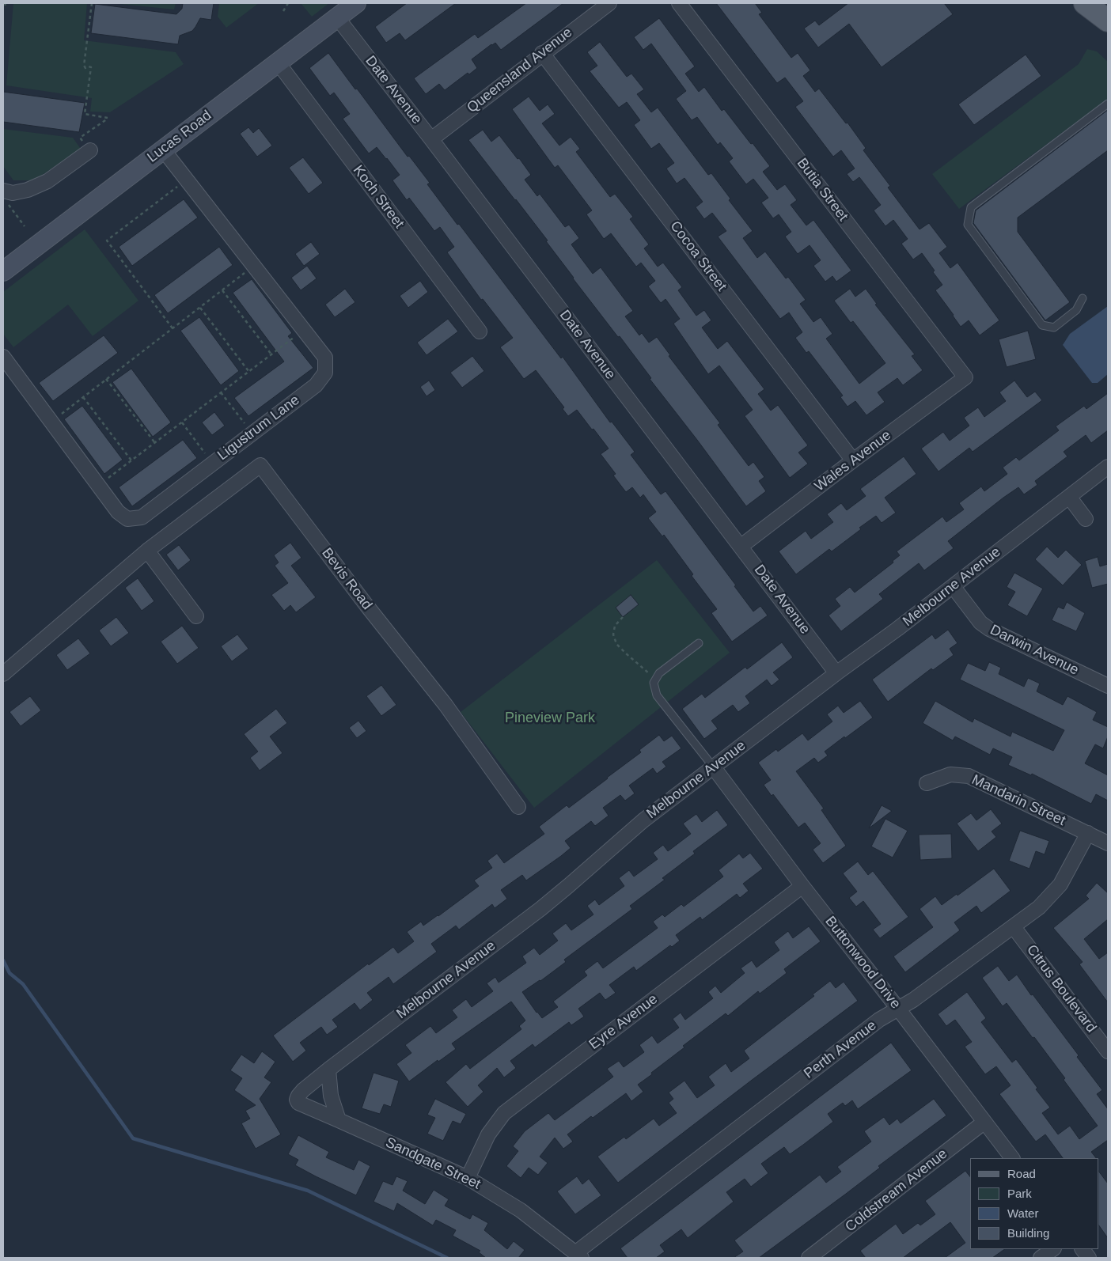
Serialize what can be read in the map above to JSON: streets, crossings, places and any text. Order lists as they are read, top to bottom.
{
  "streets": {
    "street": [
      "Queensland Avenue",
      "Date Avenue",
      "Lucas Road",
      "Butia Street",
      "Koch Street",
      "Cocoa Street",
      "Ligustrum Lane",
      "Wales Avenue",
      "Bevis Road",
      "Melbourne Avenue",
      "Darwin Avenue",
      "Mandarin Street",
      "Buttonwood Drive",
      "Citrus Boulevard",
      "Eyre Avenue",
      "Perth Avenue",
      "Sandgate Street",
      "Coldstream Avenue"
    ]
  },
  "crossings": [
    ["Queensland Avenue", "Date Avenue"],
    ["Queensland Avenue", "Cocoa Street"],
    ["Date Avenue", "Lucas Road"],
    ["Date Avenue", "Wales Avenue"],
    ["Date Avenue", "Melbourne Avenue"],
    ["Lucas Road", "Koch Street"],
    ["Lucas Road", "Ligustrum Lane"],
    ["Butia Street", "Wales Avenue"],
    ["Cocoa Street", "Wales Avenue"],
    ["Melbourne Avenue", "Darwin Avenue"],
    ["Melbourne Avenue", "Buttonwood Drive"],
    ["Melbourne Avenue", "Sandgate Street"],
    ["Mandarin Street", "Perth Avenue"],
    ["Buttonwood Drive", "Eyre Avenue"],
    ["Buttonwood Drive", "Perth Avenue"],
    ["Buttonwood Drive", "Coldstream Avenue"],
    ["Citrus Boulevard", "Perth Avenue"],
    ["Eyre Avenue", "Sandgate Street"],
    ["Perth Avenue", "Sandgate Street"]
  ],
  "parks": ["Pineview Park"],
  "legend": [
    "Road",
    "Park",
    "Water",
    "Building"
  ]
}
